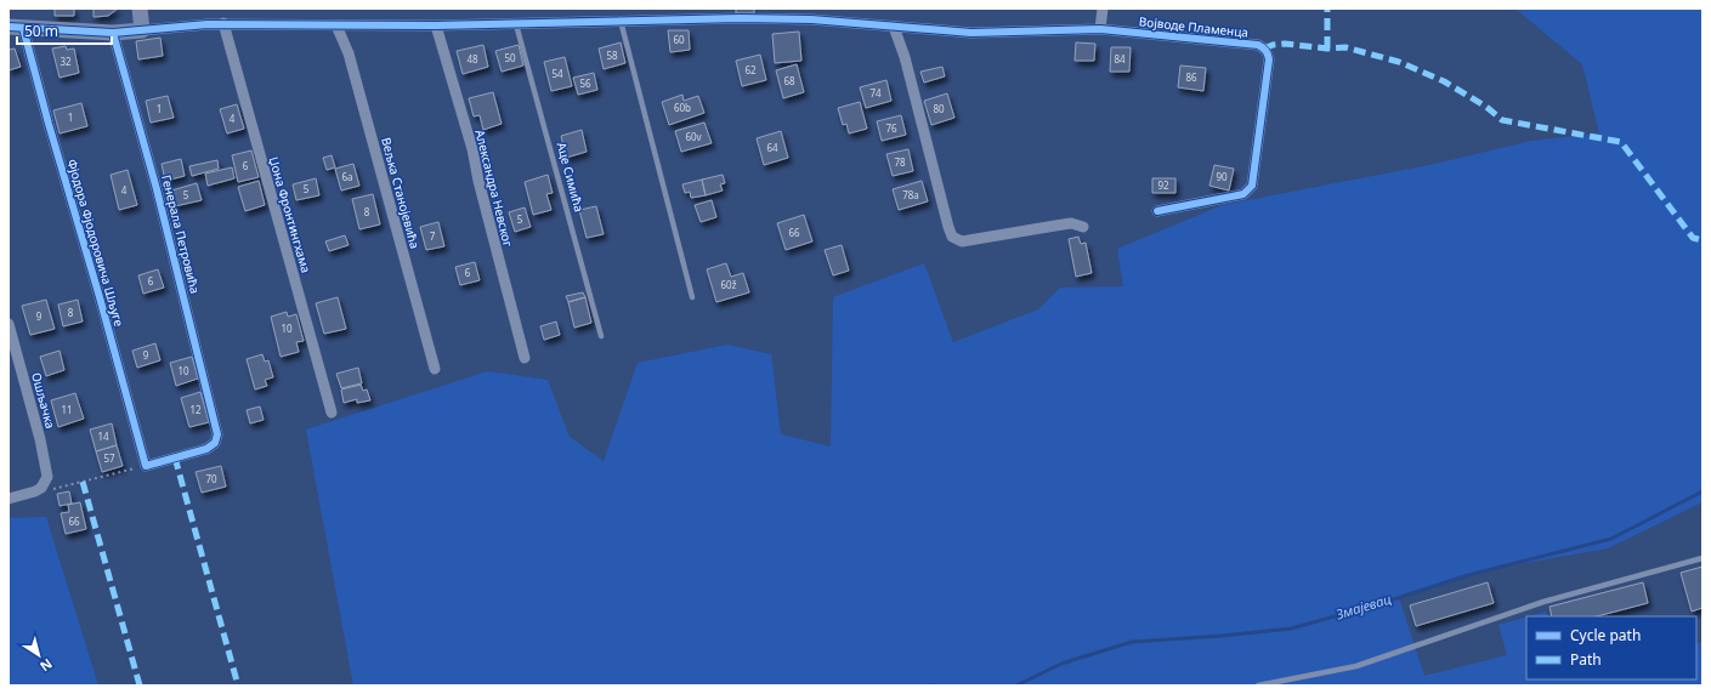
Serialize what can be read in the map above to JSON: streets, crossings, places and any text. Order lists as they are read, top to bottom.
{
  "streets": {
    "street": [
      "Војводе Пламенца",
      "Александра Невског",
      "Вељка Станојевића",
      "Џона Фронтингхама",
      "Генерала Петровића",
      "Фјодора Фјодоровича Шљуге",
      "Ошљачка"
    ],
    "lane": ["Аце Симића"]
  },
  "crossings": [
    ["Војводе Пламенца", "Аце Симића"],
    ["Војводе Пламенца", "Александра Невског"],
    ["Војводе Пламенца", "Вељка Станојевића"],
    ["Војводе Пламенца", "Џона Фронтингхама"],
    ["Војводе Пламенца", "Генерала Петровића"],
    ["Војводе Пламенца", "Фјодора Фјодоровича Шљуге"],
    ["Генерала Петровића", "Фјодора Фјодоровича Шљуге"]
  ],
  "water": ["Змајевац"],
  "house_numbers": [
    "60",
    "58",
    "50",
    "48",
    "84",
    "32",
    "62",
    "54",
    "86",
    "68",
    "56",
    "74",
    "60b",
    "1",
    "80",
    "1",
    "4",
    "76",
    "60v",
    "64",
    "78",
    "6",
    "6a",
    "90",
    "92",
    "5",
    "4",
    "5",
    "78a",
    "8",
    "5",
    "66",
    "7",
    "6",
    "6",
    "60ž",
    "8",
    "9",
    "10",
    "9",
    "10",
    "11",
    "12",
    "14",
    "57",
    "70",
    "66"
  ],
  "legend": ["Cycle path", "Path"],
  "scale_bar": "50 m",
  "north": "bottom right"
}
